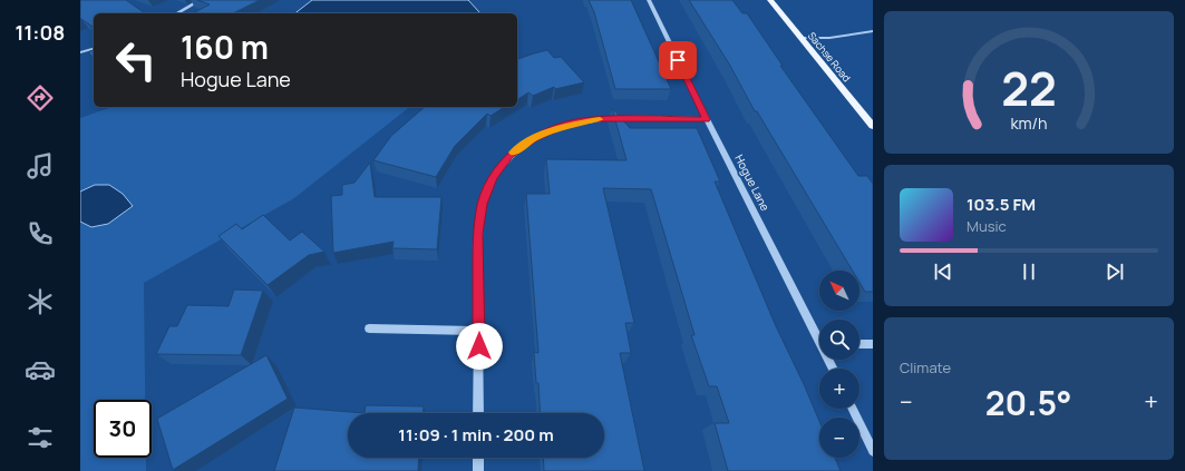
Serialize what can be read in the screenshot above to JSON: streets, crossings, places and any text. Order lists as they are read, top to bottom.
{
  "streets": {
    "main road": ["Sachse Road"],
    "street": ["Hogue Lane"]
  },
  "north": "top left",
  "page": {
    "tabs": "11:08",
    "turn": ["160 m", "Hogue Lane"],
    "song": ["103.5 FM", "Music"],
    "map_buttons": ["+", "−"],
    "tile": "Climate",
    "heat": ["−", "20.5°", "+"],
    "limit": "30",
    "trip": "11:09 · 1 min · 200 m",
    "gauge": ["22", "km/h"]
  }
}
